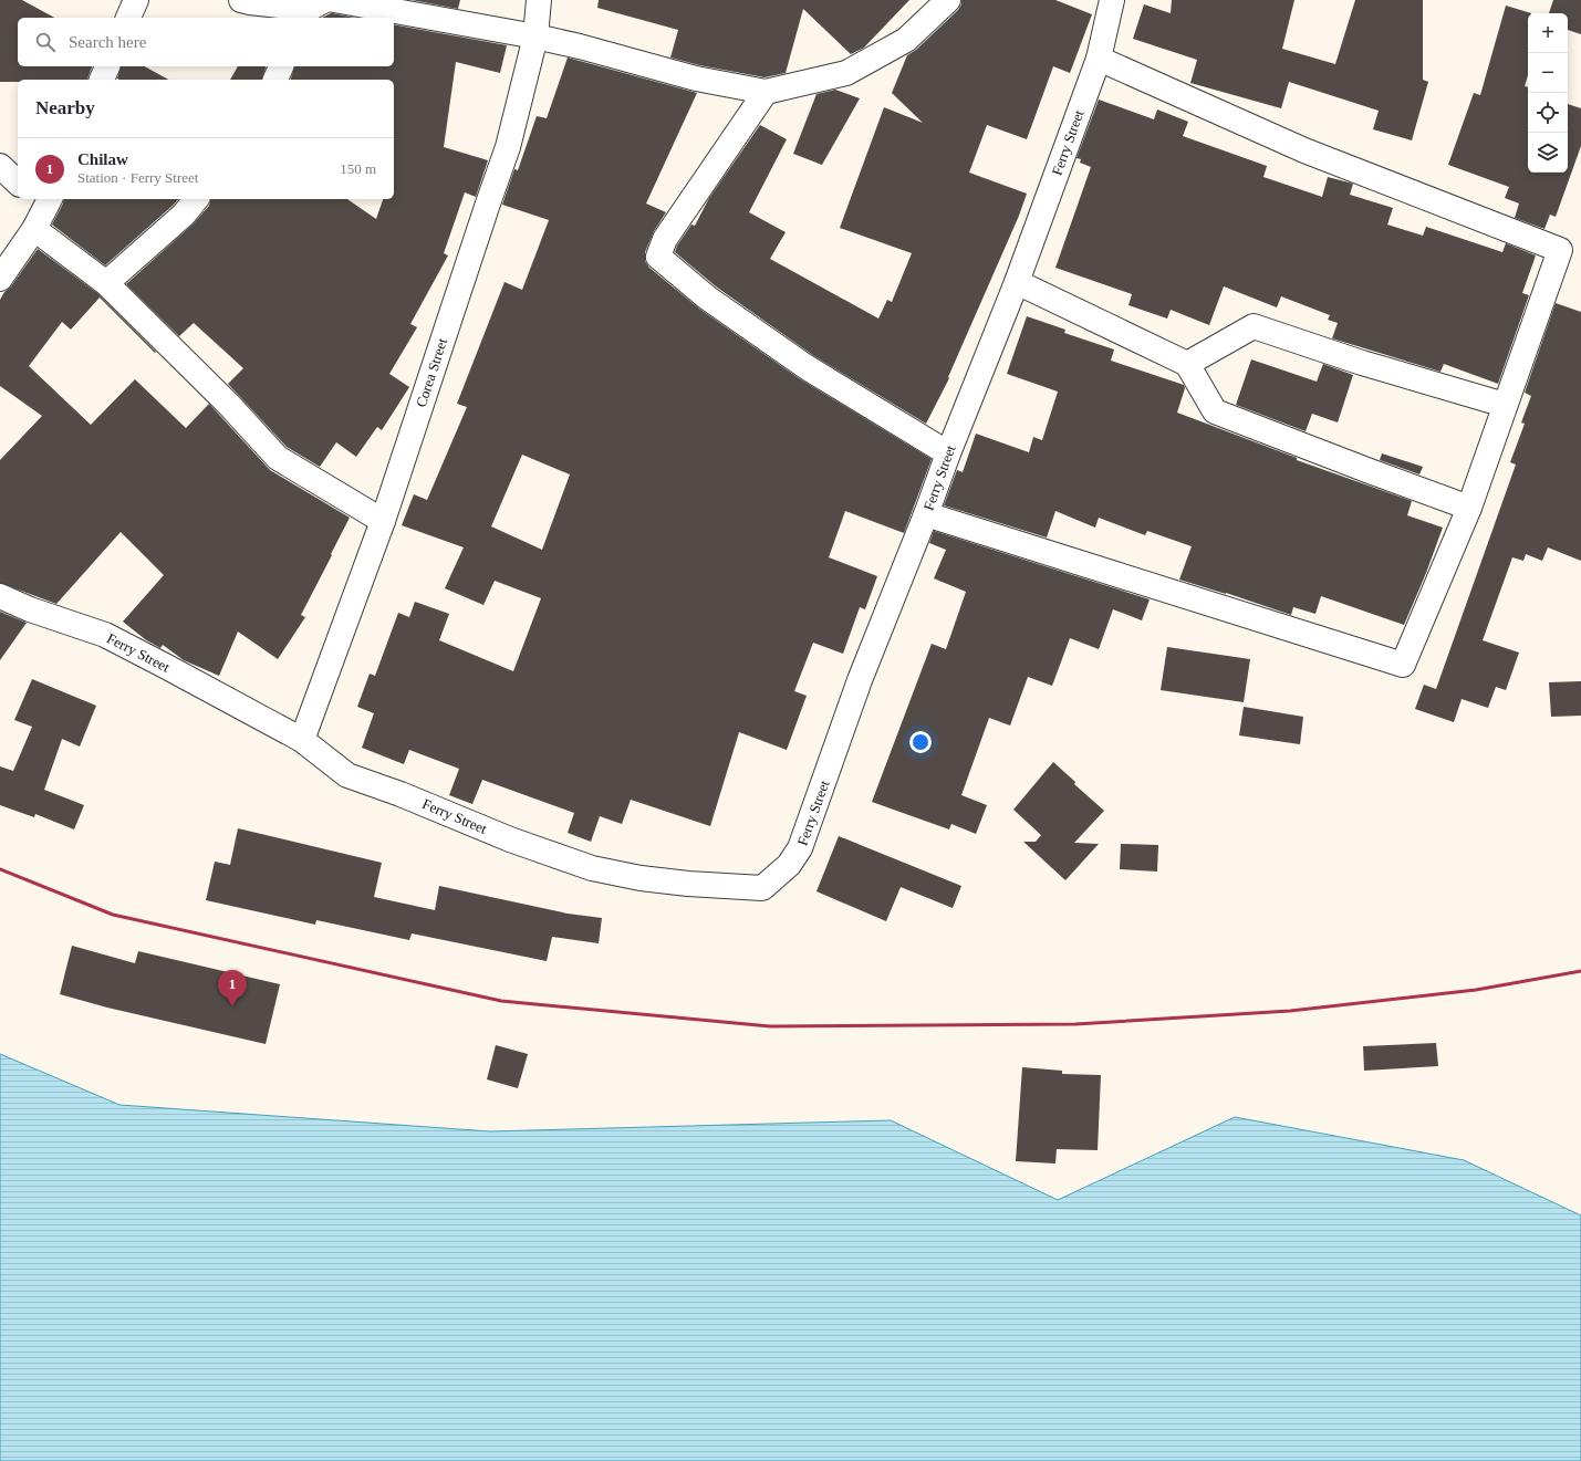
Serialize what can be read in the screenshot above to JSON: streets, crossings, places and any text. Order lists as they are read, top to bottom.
{
  "streets": {
    "street": ["Ferry Street", "Corea Street"]
  },
  "crossings": [
    ["Ferry Street", "Corea Street"]
  ],
  "page": {
    "map_buttons": ["+", "−"],
    "search": "Search here",
    "heading": "Nearby",
    "list": [
      {
        "mark": "1",
        "name": "Chilaw",
        "note": "Station · Ferry Street",
        "value": "150 m"
      }
    ],
    "pins": "1"
  }
}
